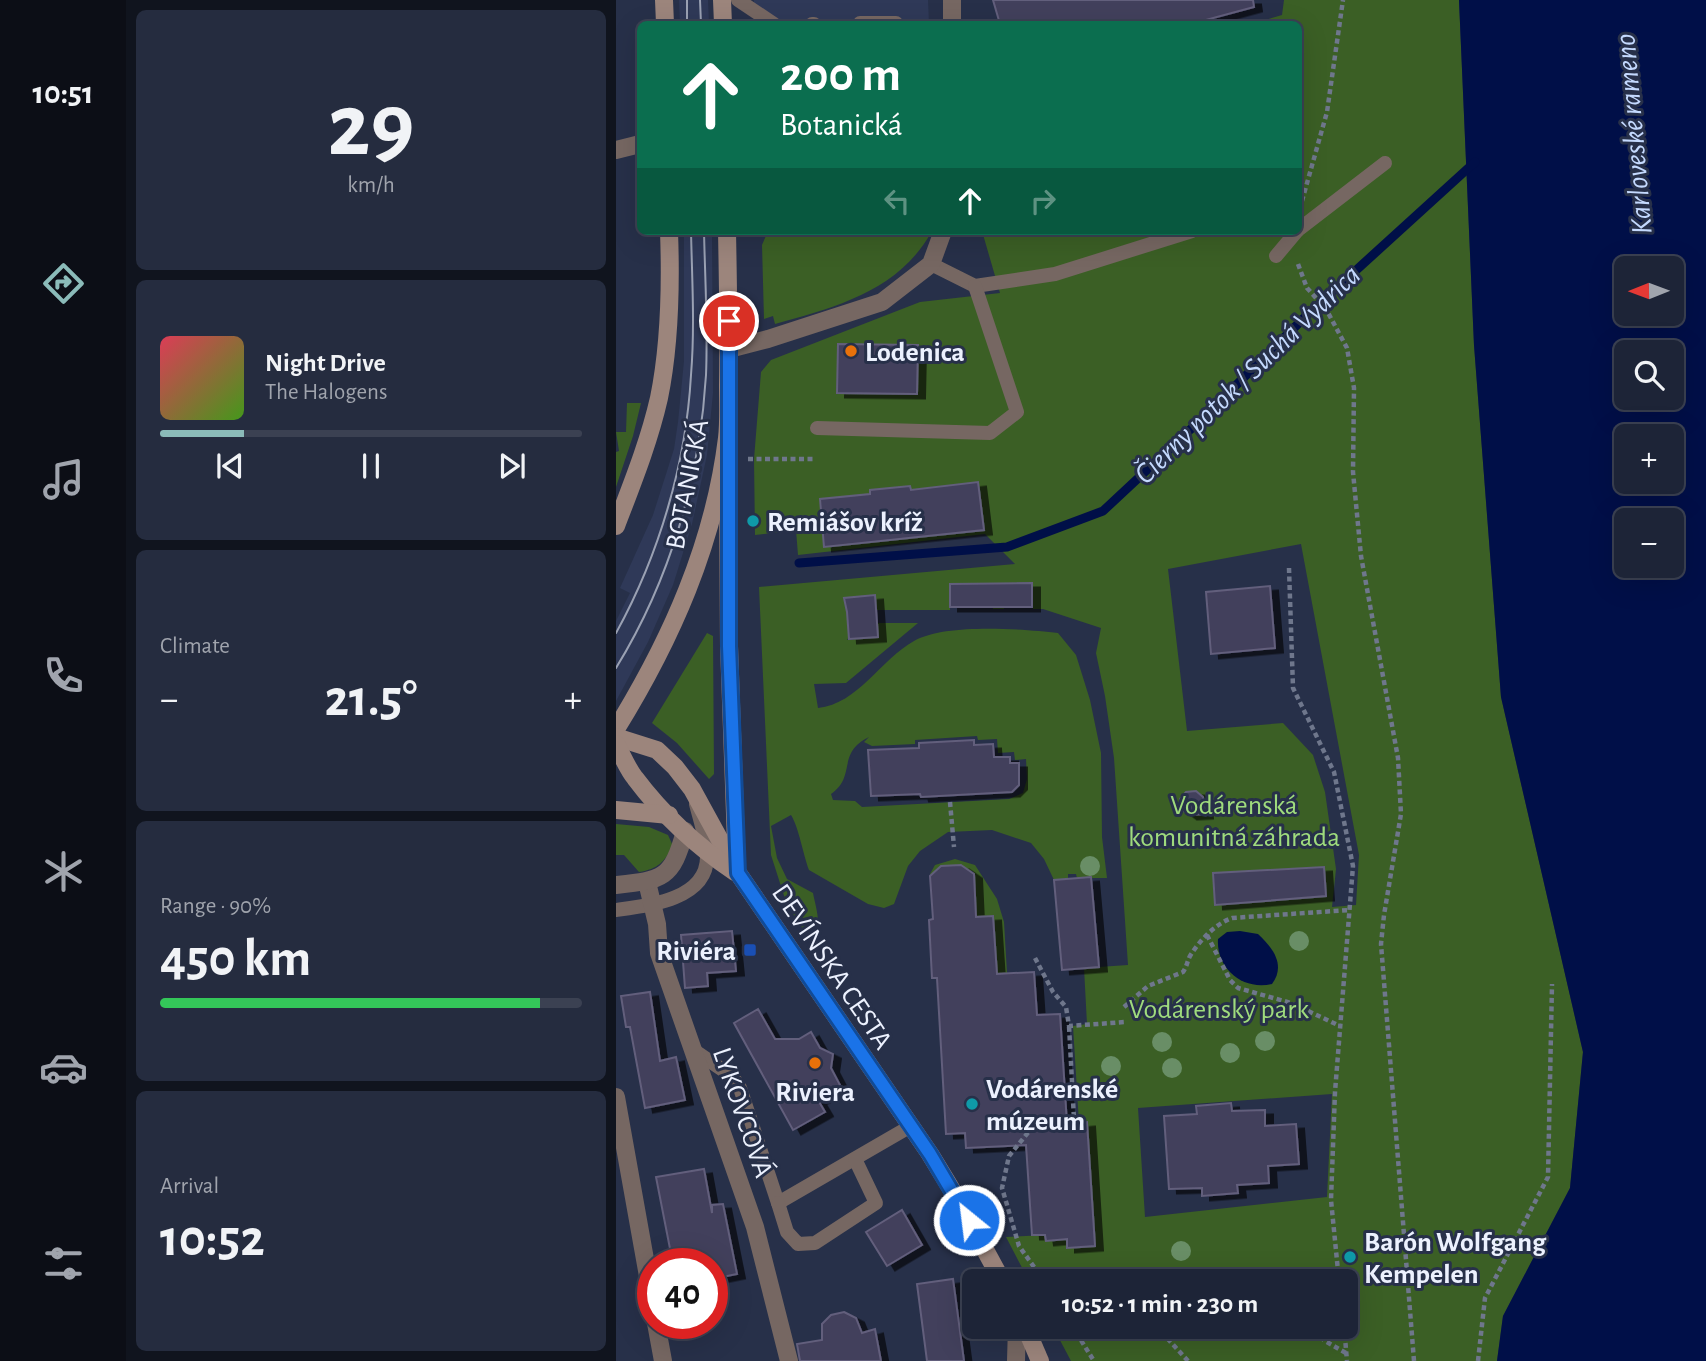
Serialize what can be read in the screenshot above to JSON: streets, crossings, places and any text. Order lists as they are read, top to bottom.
{
  "streets": {
    "street": ["BOTANICKÁ", "DEVÍNSKA CESTA", "LYKOVCOVÁ"]
  },
  "crossings": [
    ["BOTANICKÁ", "DEVÍNSKA CESTA"]
  ],
  "water": ["Karloveské rameno", "Čierny potok / Suchá Vydrica"],
  "parks": ["Vodárenská komunitná záhrada", "Vodárenský park"],
  "places": {
    "other": [
      "Lodenica",
      "Remiášov kríž",
      "Riviera",
      "Vodárenské múzeum",
      "Barón Wolfgang Kempelen"
    ],
    "transit": ["Riviéra"]
  },
  "north": "left",
  "page": {
    "tabs": "10:51",
    "tile": [
      ["29", "km/h"],
      "Climate",
      ["Range · 90%", "450 km"],
      ["Arrival", "10:52"]
    ],
    "turn": ["200 m", "Botanická"],
    "map_buttons": ["+", "−"],
    "song": ["Night Drive", "The Halogens"],
    "heat": ["−", "21.5°", "+"],
    "limit": "40",
    "trip": "10:52 · 1 min · 230 m"
  }
}
